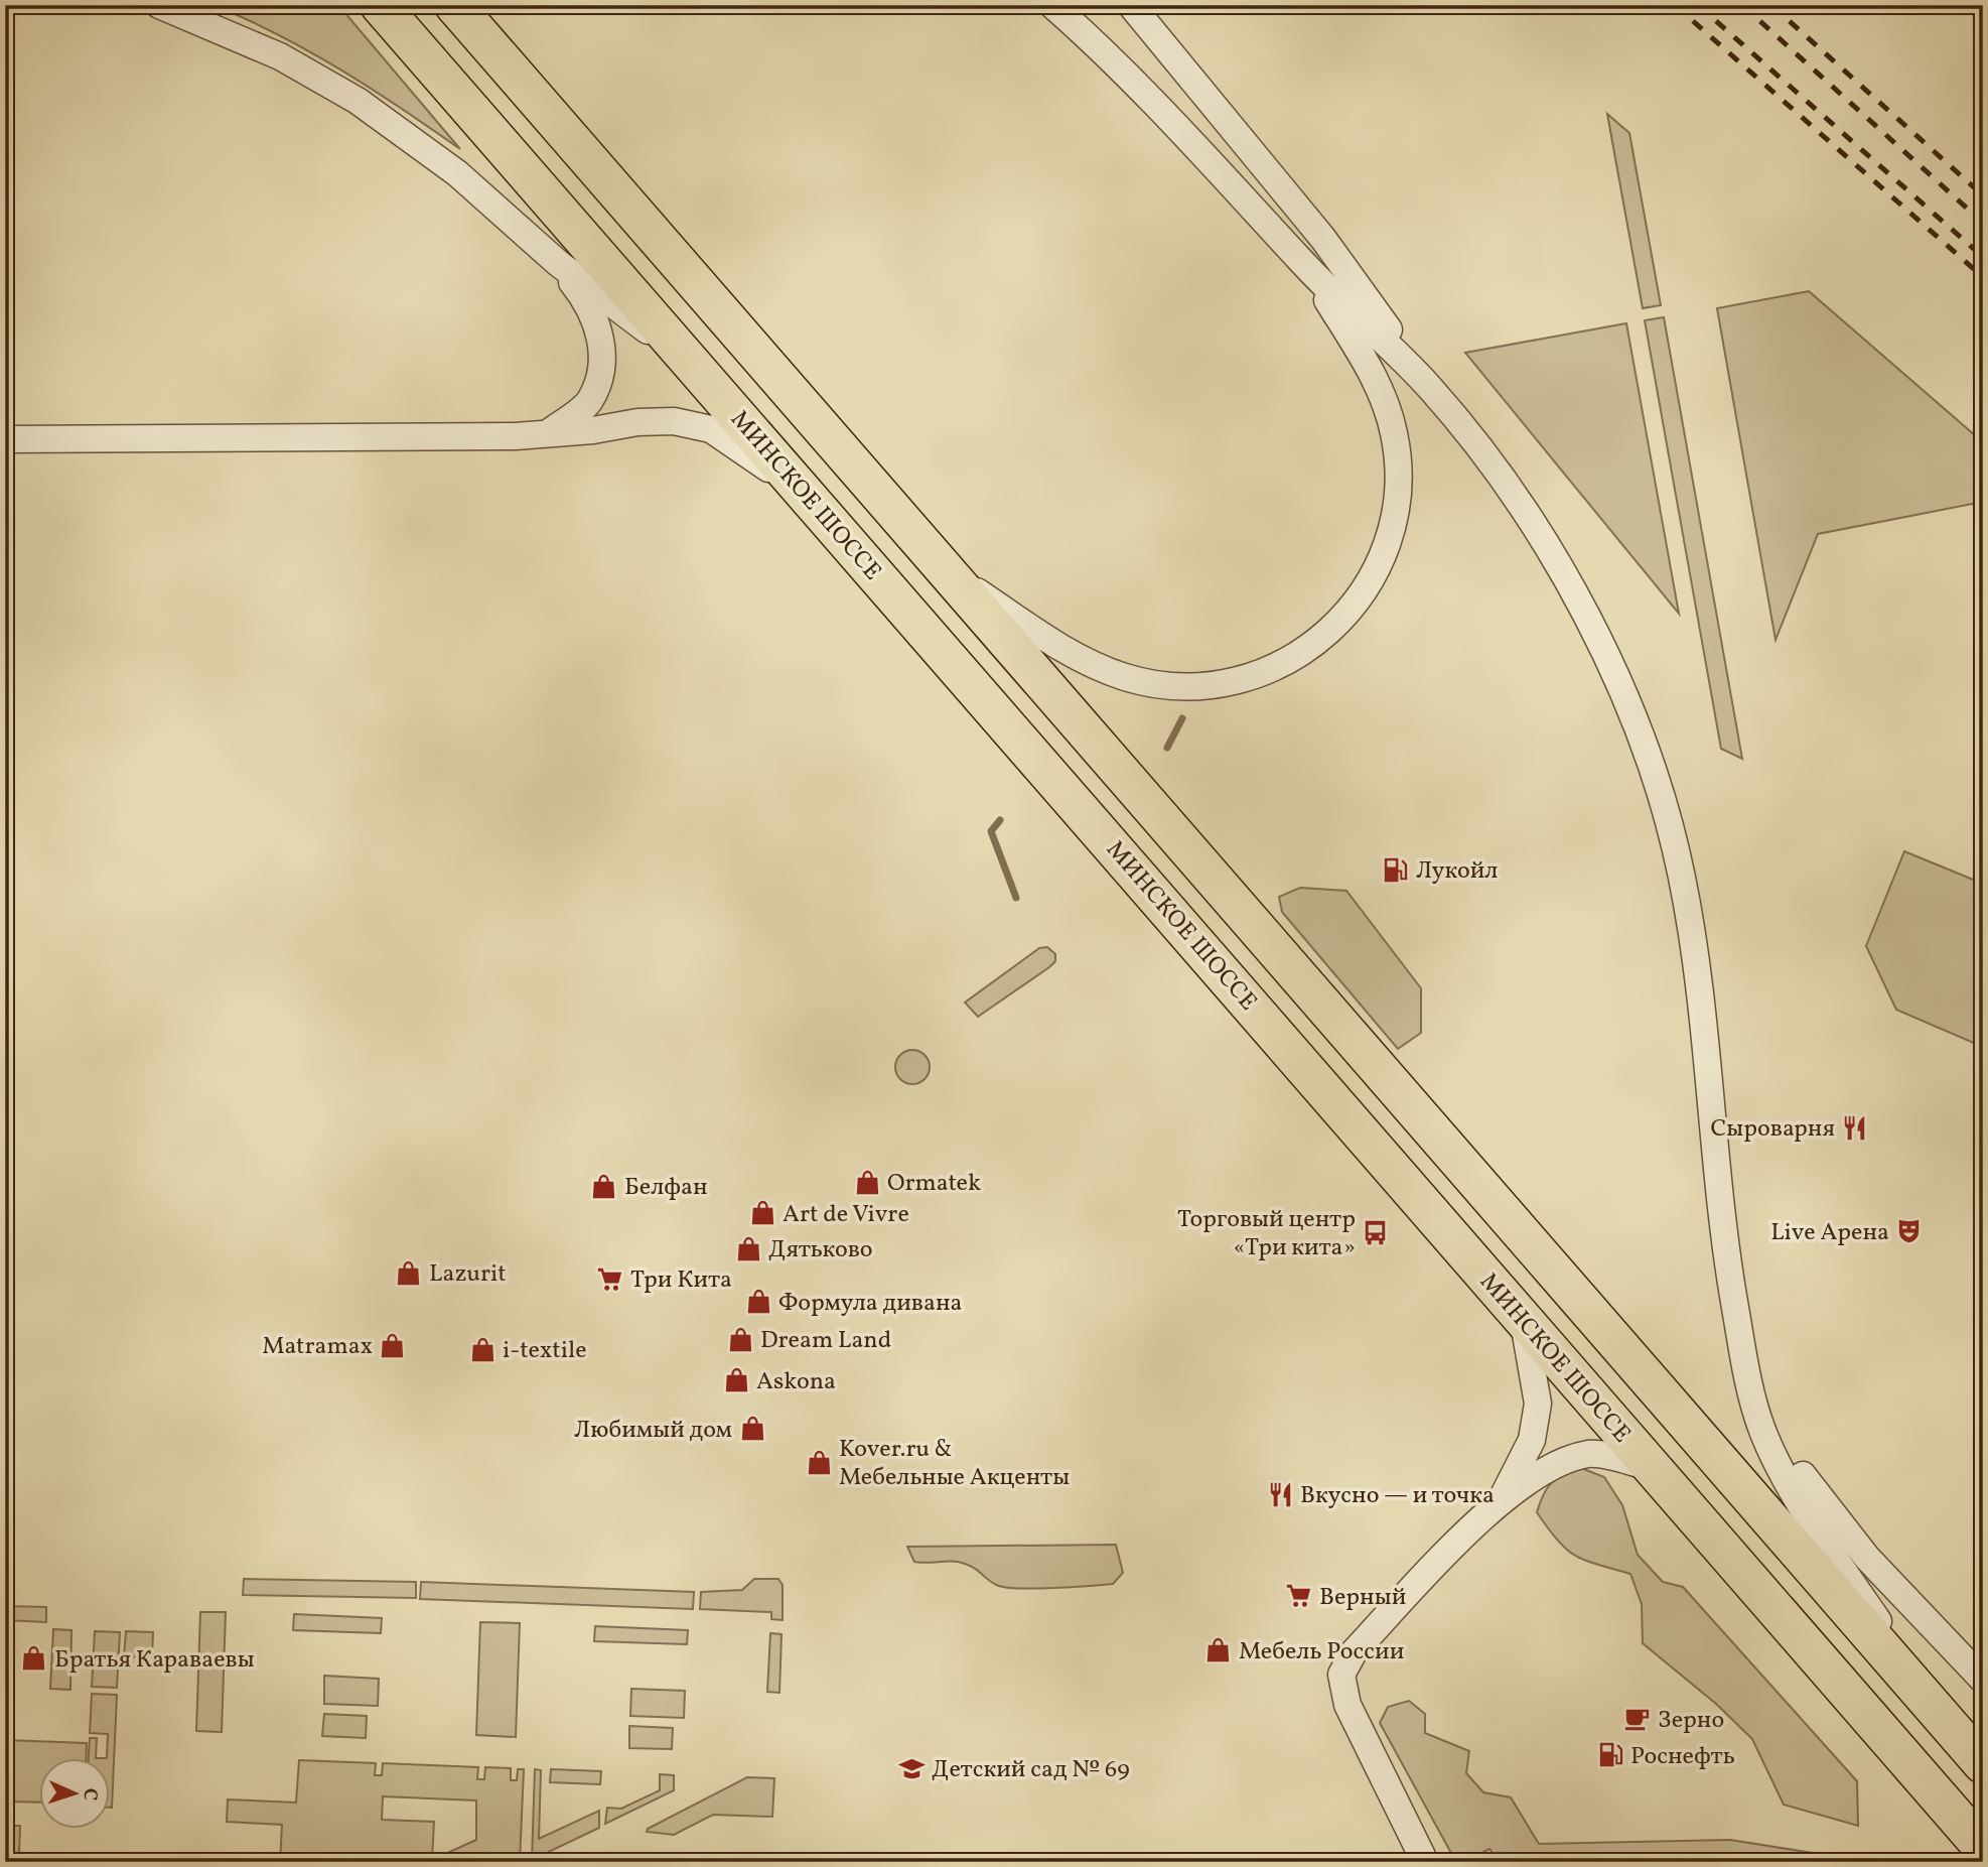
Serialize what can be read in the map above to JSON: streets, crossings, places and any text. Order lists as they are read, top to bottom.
{
  "streets": {
    "highway": ["МИНСКОЕ ШОССЕ"]
  },
  "places": {
    "fuel station": ["Лукойл", "Роснефть"],
    "restaurant": ["Сыроварня", "Вкусно — и точка"],
    "shop": [
      "Ormatek",
      "Белфан",
      "Art de Vivre",
      "Дятьково",
      "Lazurit",
      "Формула дивана",
      "Dream Land",
      "Matramax",
      "i-textile",
      "Askona",
      "Любимый дом",
      "Kover.ru & Мебельные Акценты",
      "Мебель России",
      "Братья Караваевы"
    ],
    "theatre": ["Live Арена"],
    "bus stop": ["Торговый центр «Три кита»"],
    "supermarket": ["Три Кита", "Верный"],
    "cafe": ["Зерно"],
    "school or university": ["Детский сад № 69"]
  },
  "north": "right"
}
